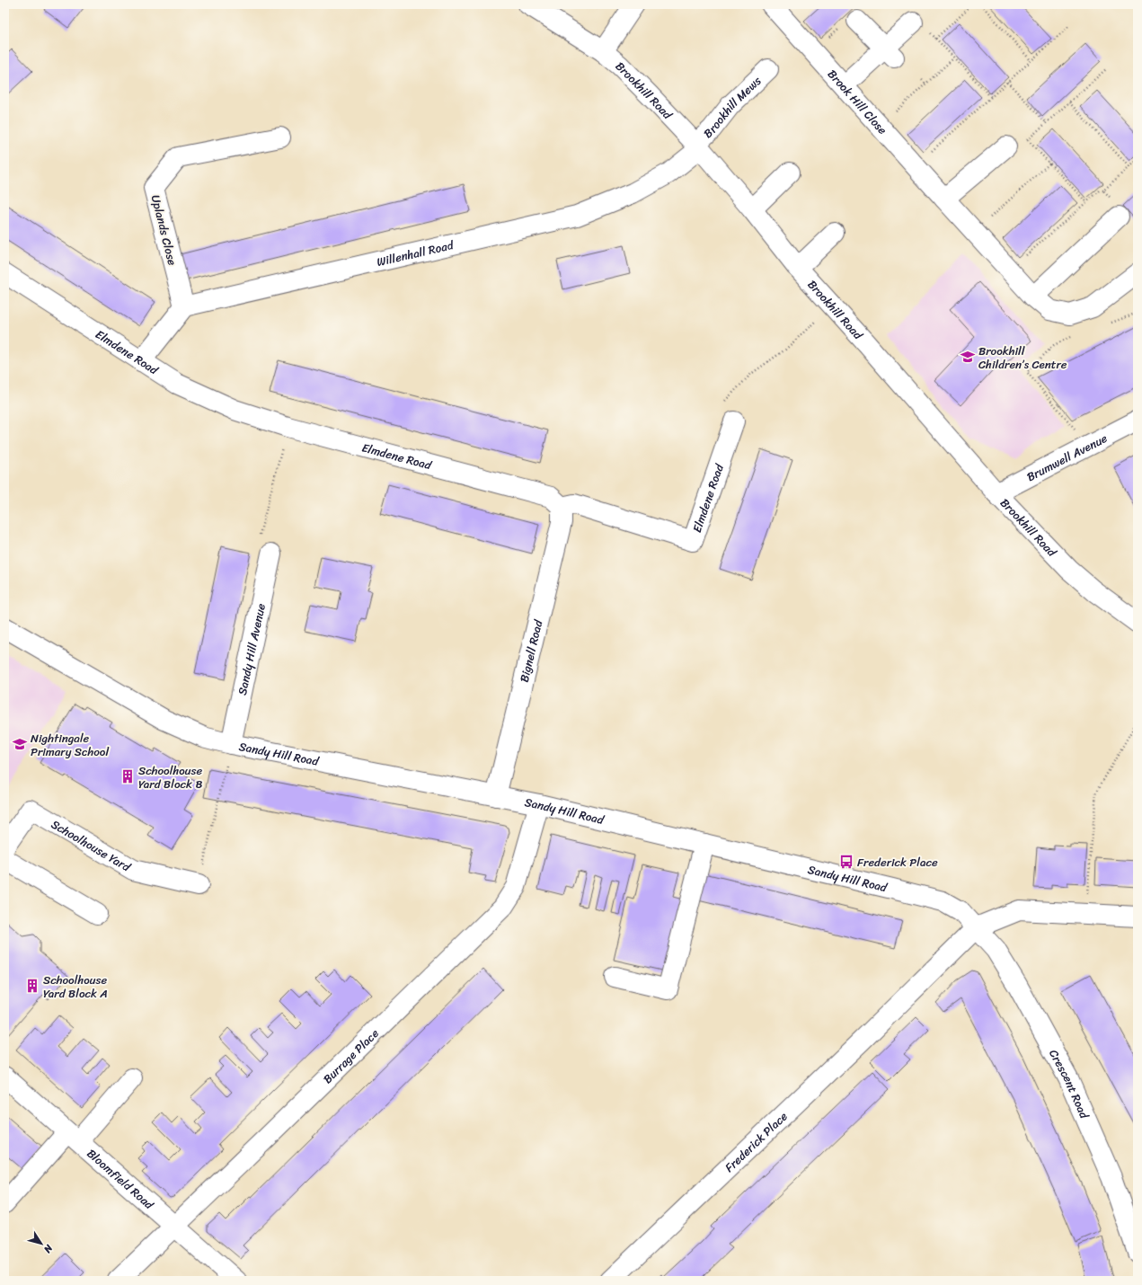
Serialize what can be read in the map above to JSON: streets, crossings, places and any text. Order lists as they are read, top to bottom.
{
  "streets": {
    "street": [
      "Brookhill Road",
      "Brook Hill Close",
      "Brookhill Mews",
      "Uplands Close",
      "Willenhall Road",
      "Elmdene Road",
      "Brumwell Avenue",
      "Sandy Hill Avenue",
      "Bignell Road",
      "Sandy Hill Road",
      "Schoolhouse Yard",
      "Burrage Place",
      "Crescent Road",
      "Frederick Place",
      "Bloomfield Road"
    ]
  },
  "crossings": [
    ["Brookhill Road", "Brookhill Mews"],
    ["Brookhill Road", "Willenhall Road"],
    ["Brookhill Road", "Brumwell Avenue"],
    ["Brookhill Mews", "Willenhall Road"],
    ["Uplands Close", "Willenhall Road"],
    ["Elmdene Road", "Bignell Road"],
    ["Sandy Hill Avenue", "Sandy Hill Road"],
    ["Bignell Road", "Sandy Hill Road"],
    ["Sandy Hill Road", "Burrage Place"],
    ["Sandy Hill Road", "Crescent Road"],
    ["Sandy Hill Road", "Frederick Place"],
    ["Burrage Place", "Bloomfield Road"],
    ["Crescent Road", "Frederick Place"]
  ],
  "places": {
    "school or university": ["Brookhill Children’s Centre", "Nightingale Primary School"],
    "building": ["Schoolhouse Yard Block B", "Schoolhouse Yard Block A"],
    "bus stop": ["Frederick Place"]
  },
  "north": "bottom right"
}
